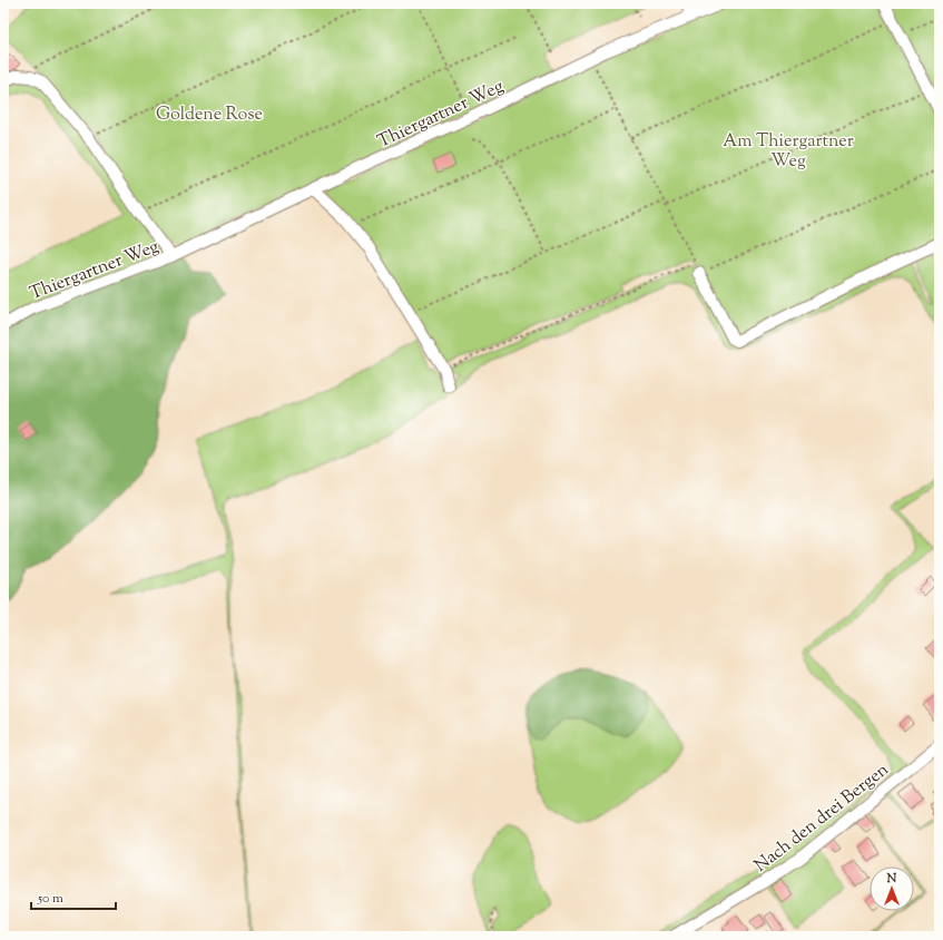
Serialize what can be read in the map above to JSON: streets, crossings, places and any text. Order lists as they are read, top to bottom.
{
  "streets": {
    "street": ["Thiergartner Weg", "Nach den drei Bergen"]
  },
  "parks": ["Goldene Rose", "Am Thiergartner Weg"],
  "scale_bar": "50 m",
  "north": "top"
}
